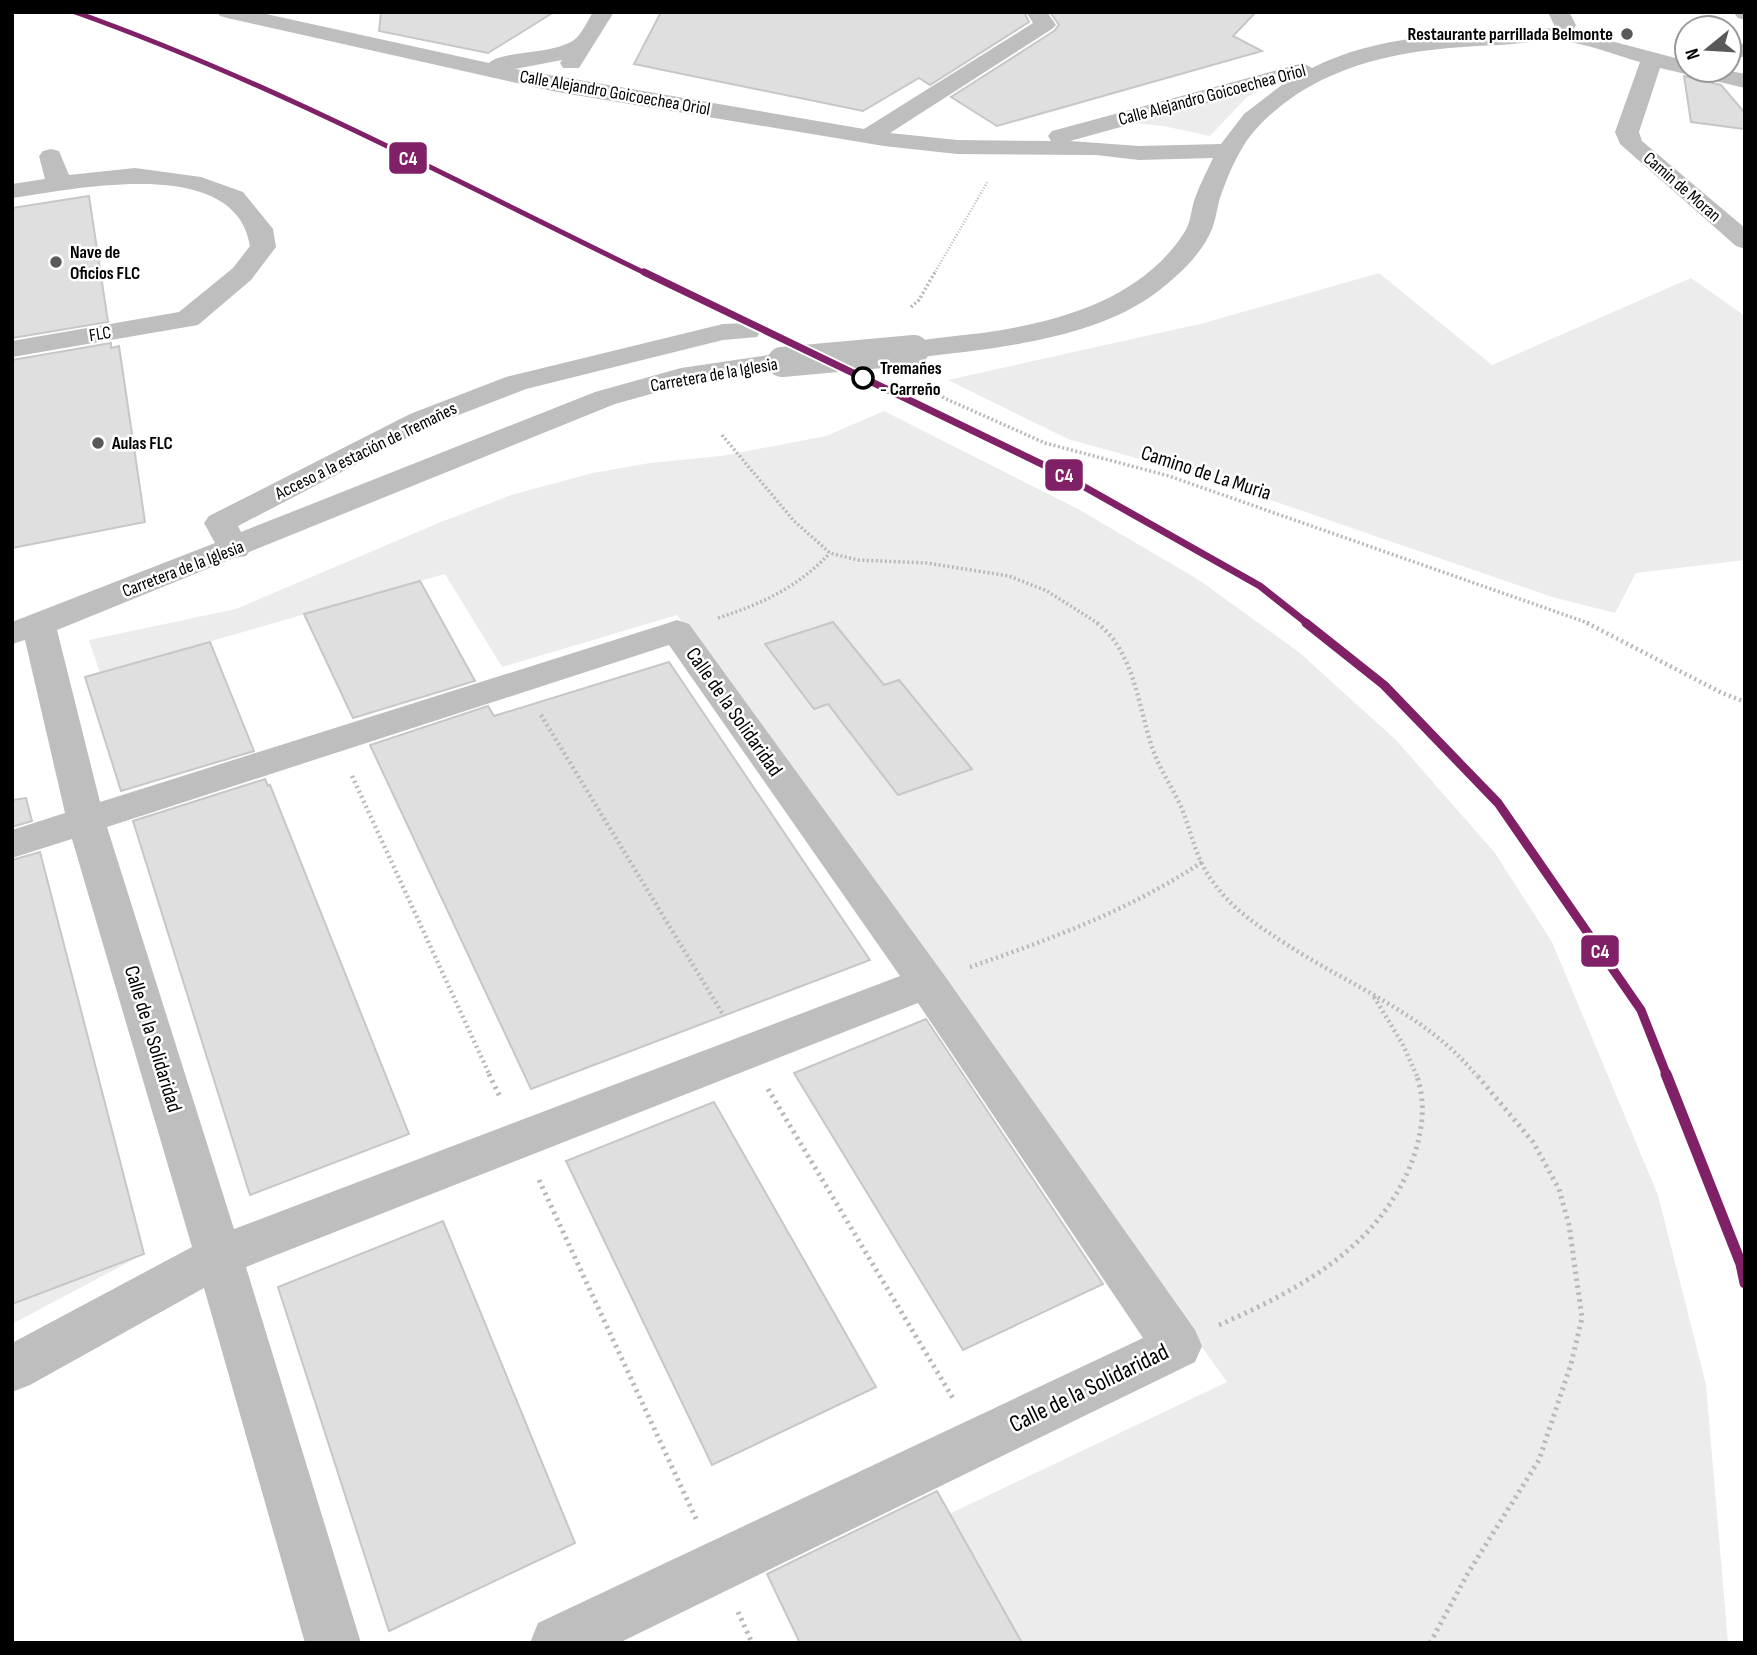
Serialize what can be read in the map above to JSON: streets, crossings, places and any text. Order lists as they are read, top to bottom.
{
  "streets": {
    "street": [
      "Calle Alejandro Goicoechea Oriol",
      "Camin de Moran",
      "FLC",
      "Carretera de la Iglesia",
      "Acceso a la estación de Tremañes",
      "Calle de la Solidaridad"
    ],
    "path": ["Camino de La Muria"]
  },
  "crossings": [
    ["Calle Alejandro Goicoechea Oriol", "Carretera de la Iglesia"],
    ["Carretera de la Iglesia", "Acceso a la estación de Tremañes"],
    ["Carretera de la Iglesia", "Calle de la Solidaridad"]
  ],
  "places": [
    "Restaurante parrillada Belmonte",
    "Nave de Oficios FLC",
    "Tremañes - Carreño",
    "Aulas FLC"
  ],
  "lines": ["transit line C4"],
  "north": "left"
}
